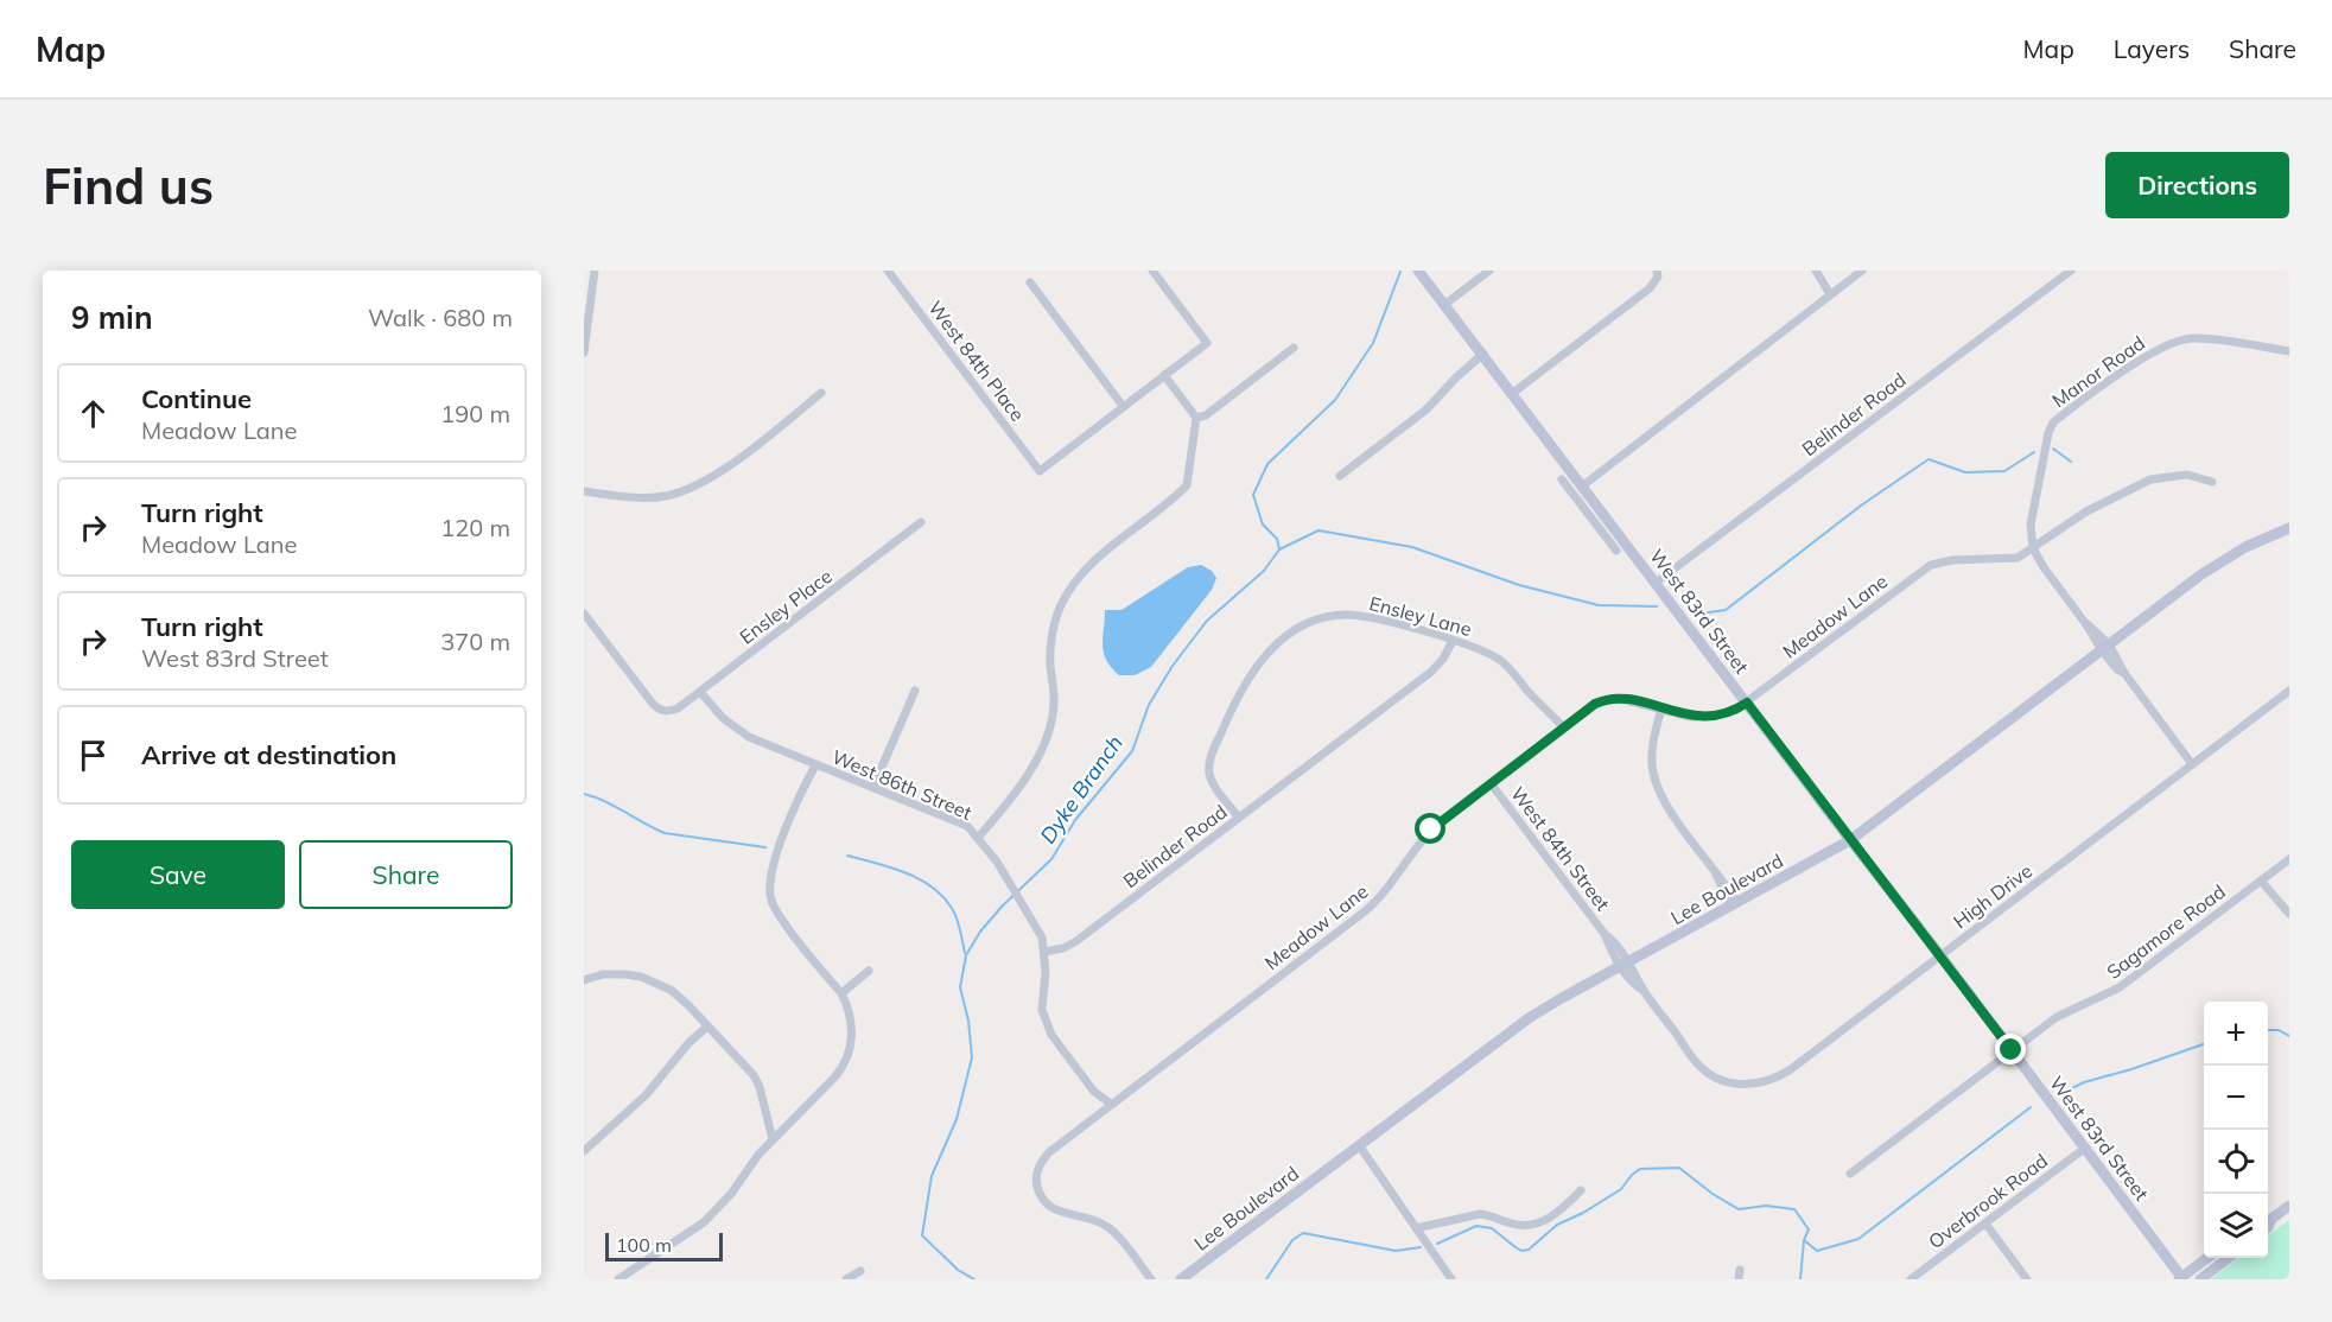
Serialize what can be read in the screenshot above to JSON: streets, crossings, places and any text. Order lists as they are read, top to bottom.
{
  "streets": {
    "street": [
      "West 84th Place",
      "Manor Road",
      "Belinder Road",
      "Ensley Place",
      "West 83rd Street",
      "Ensley Lane",
      "Meadow Lane",
      "West 86th Street",
      "West 84th Street",
      "Lee Boulevard",
      "High Drive",
      "Sagamore Road",
      "Overbrook Road"
    ]
  },
  "crossings": [
    ["Manor Road", "Meadow Lane"],
    ["Belinder Road", "West 83rd Street"],
    ["Belinder Road", "Ensley Lane"],
    ["Belinder Road", "West 86th Street"],
    ["Ensley Place", "West 86th Street"],
    ["West 83rd Street", "Meadow Lane"],
    ["West 83rd Street", "Lee Boulevard"],
    ["West 83rd Street", "High Drive"],
    ["West 83rd Street", "Sagamore Road"],
    ["West 83rd Street", "Overbrook Road"],
    ["Ensley Lane", "Meadow Lane"],
    ["Meadow Lane", "West 84th Street"],
    ["West 84th Street", "Lee Boulevard"],
    ["West 84th Street", "High Drive"]
  ],
  "water": ["Dyke Branch"],
  "scale_bar": "100 m",
  "page": {
    "header": "Map",
    "nav": ["Map", "Layers", "Share"],
    "buttons": [
      "Directions",
      ["Save", "Share"]
    ],
    "title": "Find us",
    "heading": ["9 min", "Walk · 680 m"],
    "list": [
      ["Continue", "Meadow Lane", "190 m"],
      ["Turn right", "Meadow Lane", "120 m"],
      ["Turn right", "West 83rd Street", "370 m"],
      "Arrive at destination"
    ],
    "map_buttons": ["+", "−"],
    "scale": "100 m"
  }
}
